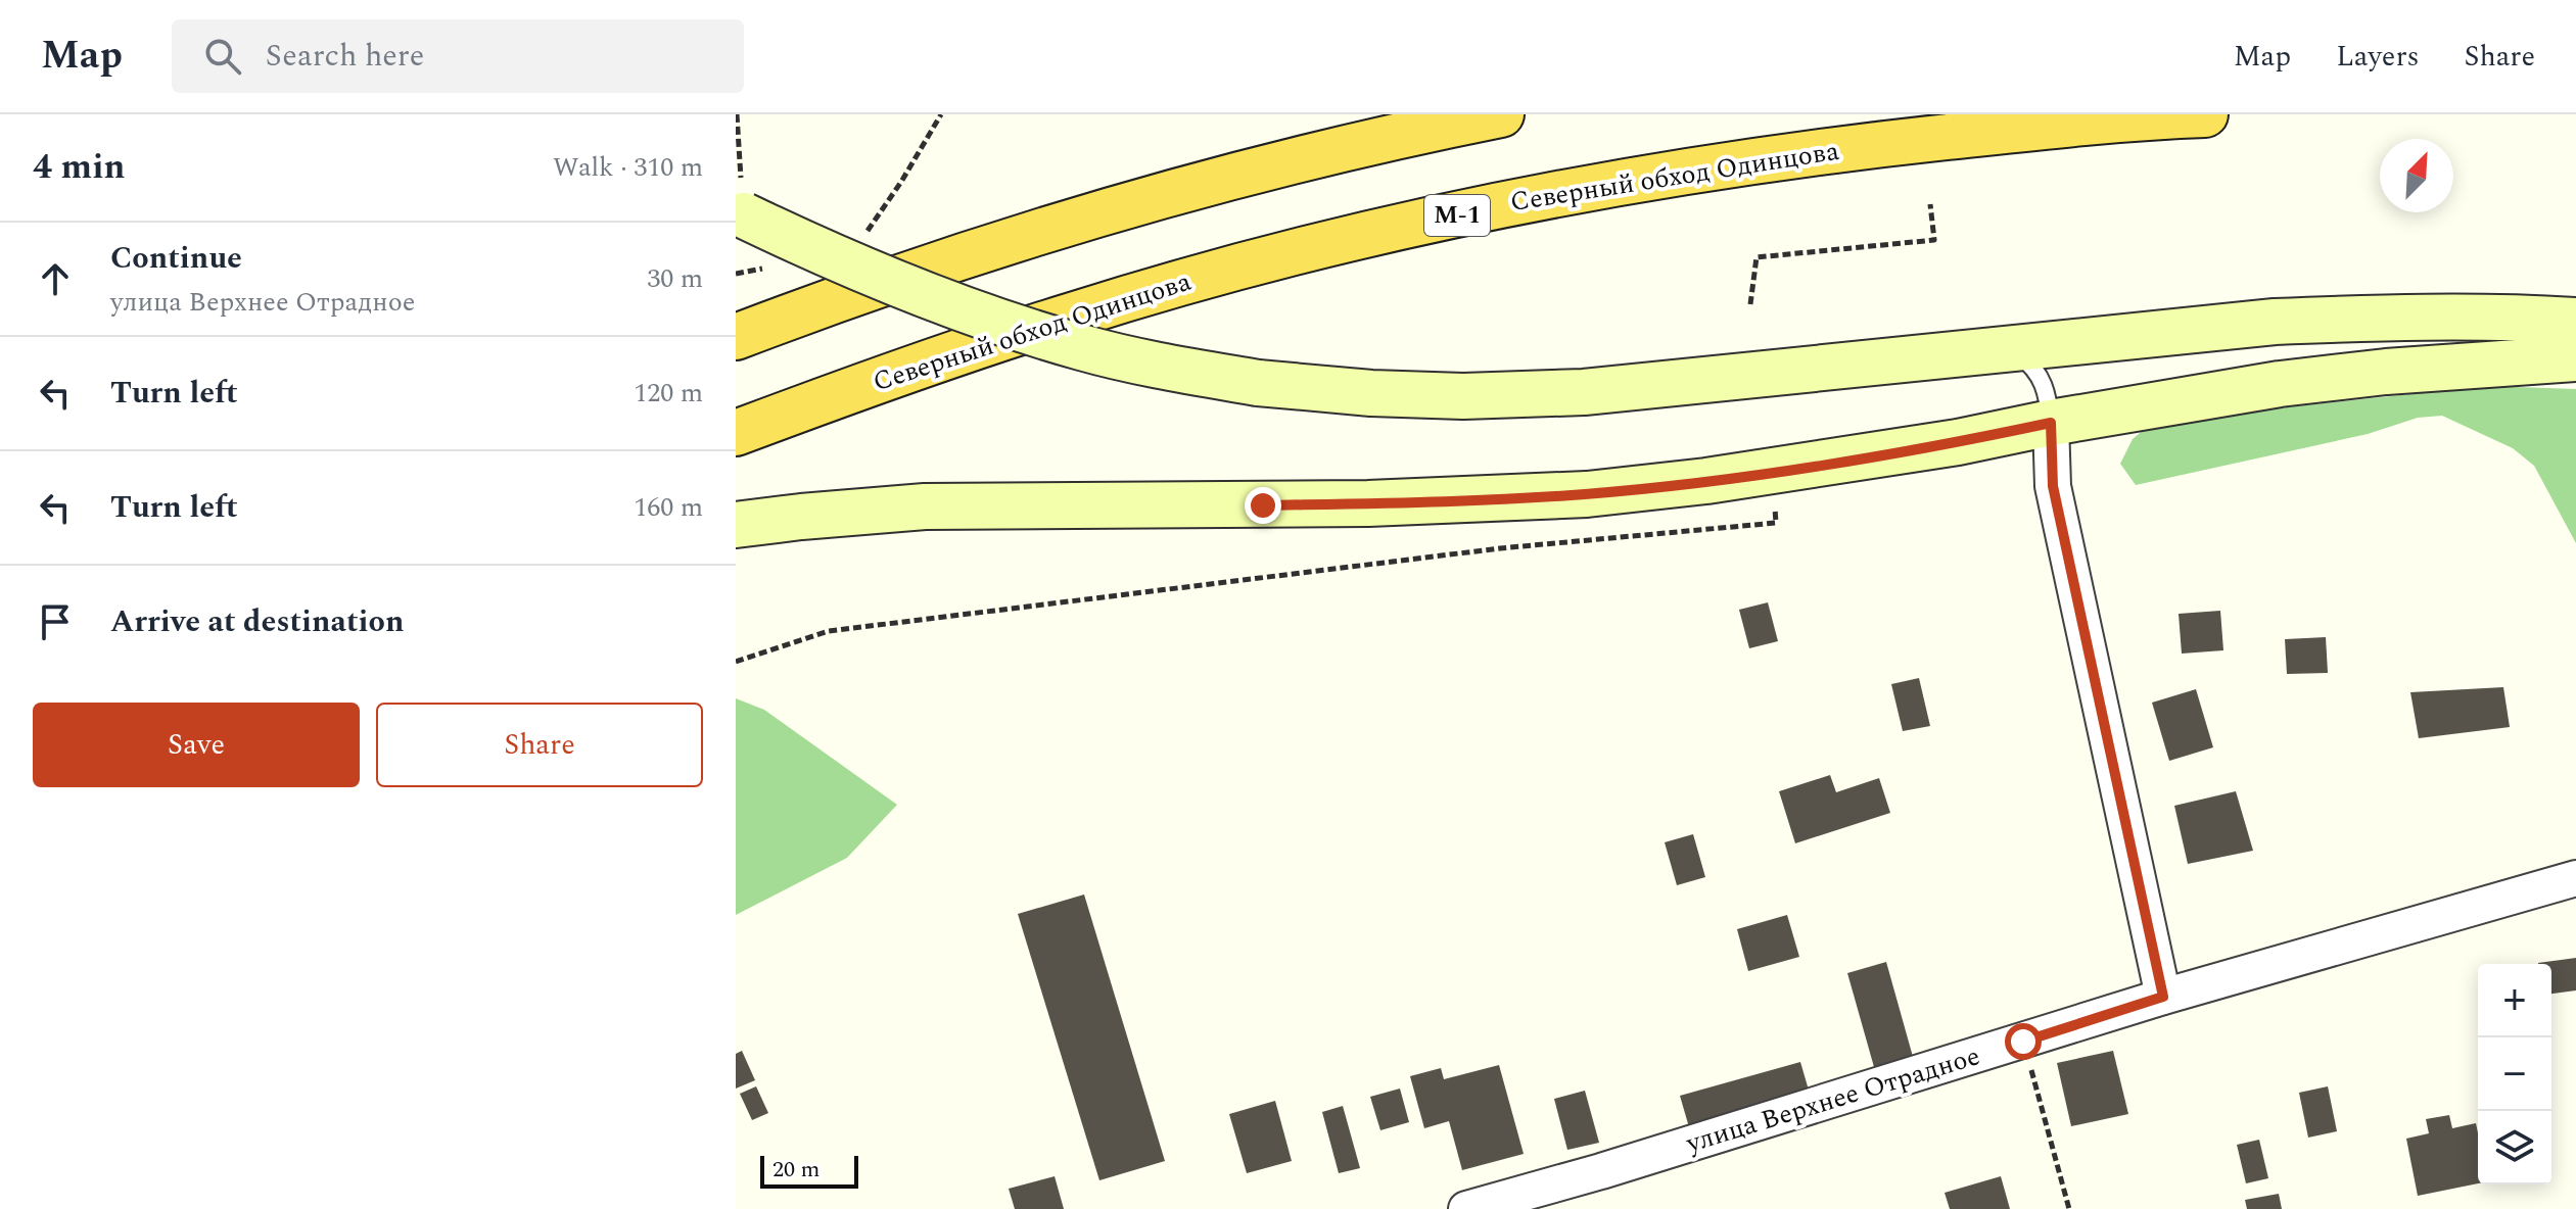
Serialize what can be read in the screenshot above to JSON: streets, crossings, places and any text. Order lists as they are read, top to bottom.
{
  "streets": {
    "highway": ["Северный обход Одинцова", "М-1"],
    "street": ["улица Верхнее Отрадное"]
  },
  "scale_bar": "20 m",
  "north": "top right",
  "page": {
    "header": "Map",
    "search": "Search here",
    "nav": ["Map", "Layers", "Share"],
    "heading": ["4 min", "Walk · 310 m"],
    "list": [
      ["Continue", "улица Верхнее Отрадное", "30 m"],
      ["Turn left", "120 m"],
      ["Turn left", "160 m"],
      "Arrive at destination"
    ],
    "buttons": ["Save", "Share"],
    "map_buttons": ["+", "−"],
    "scale": "20 m"
  }
}
